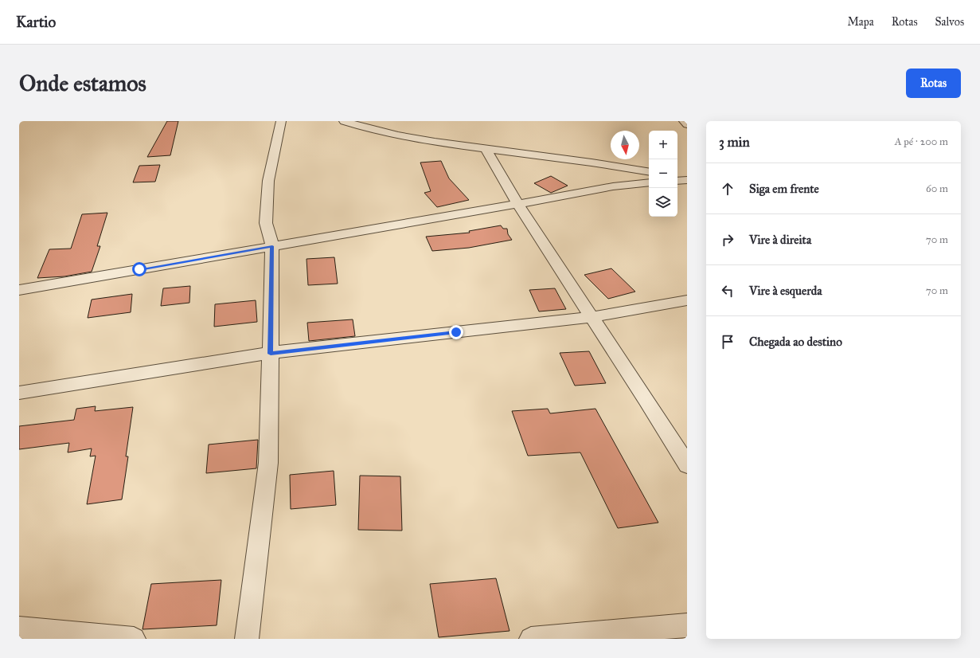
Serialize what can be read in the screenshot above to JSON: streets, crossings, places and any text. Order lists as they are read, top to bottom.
{
  "north": "bottom",
  "page": {
    "header": "Kartio",
    "nav": ["Mapa", "Rotas", "Salvos"],
    "buttons": "Rotas",
    "title": "Onde estamos",
    "heading": ["3 min", "A pé · 200 m"],
    "map_buttons": ["+", "−"],
    "list": [
      ["Siga em frente", "60 m"],
      ["Vire à direita", "70 m"],
      ["Vire à esquerda", "70 m"],
      "Chegada ao destino"
    ]
  }
}
